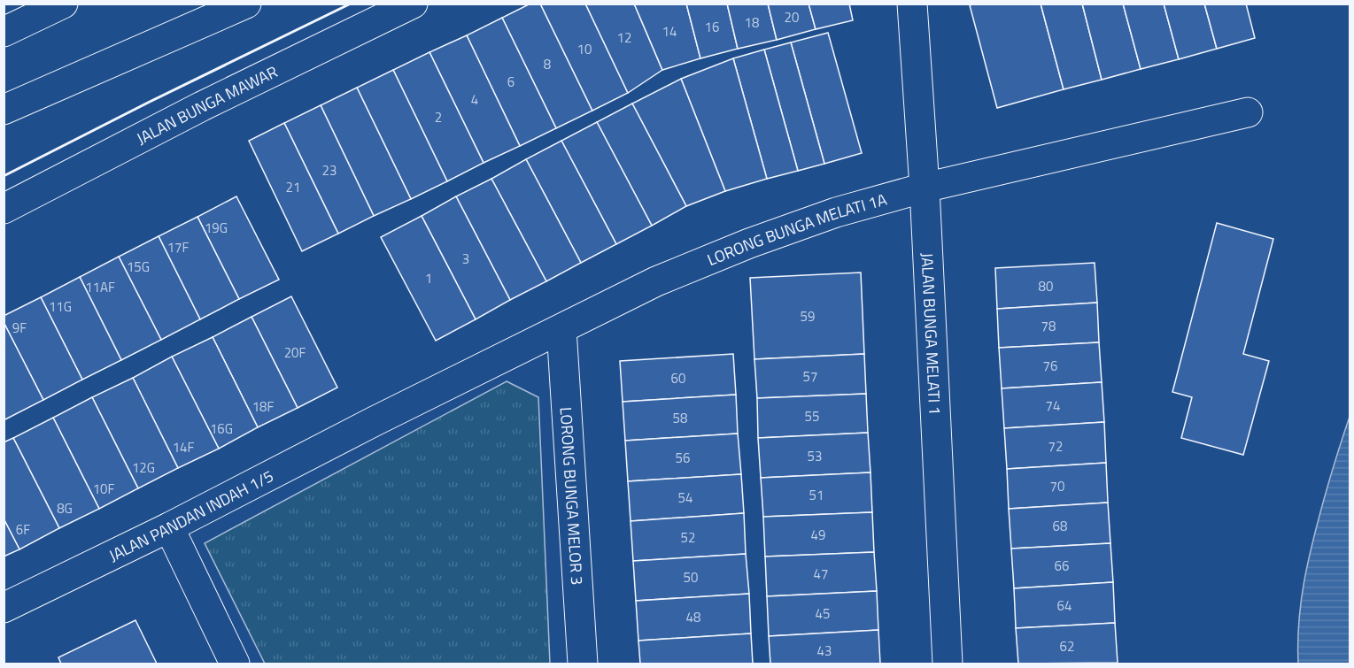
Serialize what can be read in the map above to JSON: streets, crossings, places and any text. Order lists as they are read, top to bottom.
{
  "streets": {
    "main road": [
      "JALAN BUNGA MAWAR",
      "LORONG BUNGA MELATI 1A",
      "JALAN BUNGA MELATI 1",
      "LORONG BUNGA MELOR 3",
      "JALAN PANDAN INDAH 1/5"
    ]
  },
  "crossings": [
    ["LORONG BUNGA MELATI 1A", "JALAN BUNGA MELATI 1"],
    ["LORONG BUNGA MELATI 1A", "LORONG BUNGA MELOR 3"],
    ["LORONG BUNGA MELATI 1A", "JALAN PANDAN INDAH 1/5"]
  ],
  "house_numbers": [
    "20",
    "18",
    "16",
    "14",
    "12",
    "10",
    "8",
    "6",
    "4",
    "2",
    "23",
    "21",
    "19G",
    "17F",
    "3",
    "15G",
    "1",
    "80",
    "11AF",
    "11G",
    "59",
    "78",
    "9F",
    "20F",
    "76",
    "57",
    "60",
    "74",
    "18F",
    "55",
    "58",
    "16G",
    "72",
    "14F",
    "53",
    "56",
    "12G",
    "70",
    "10F",
    "51",
    "54",
    "8G",
    "68",
    "6F",
    "49",
    "52",
    "66",
    "47",
    "50",
    "64",
    "45",
    "48",
    "62",
    "43"
  ]
}
